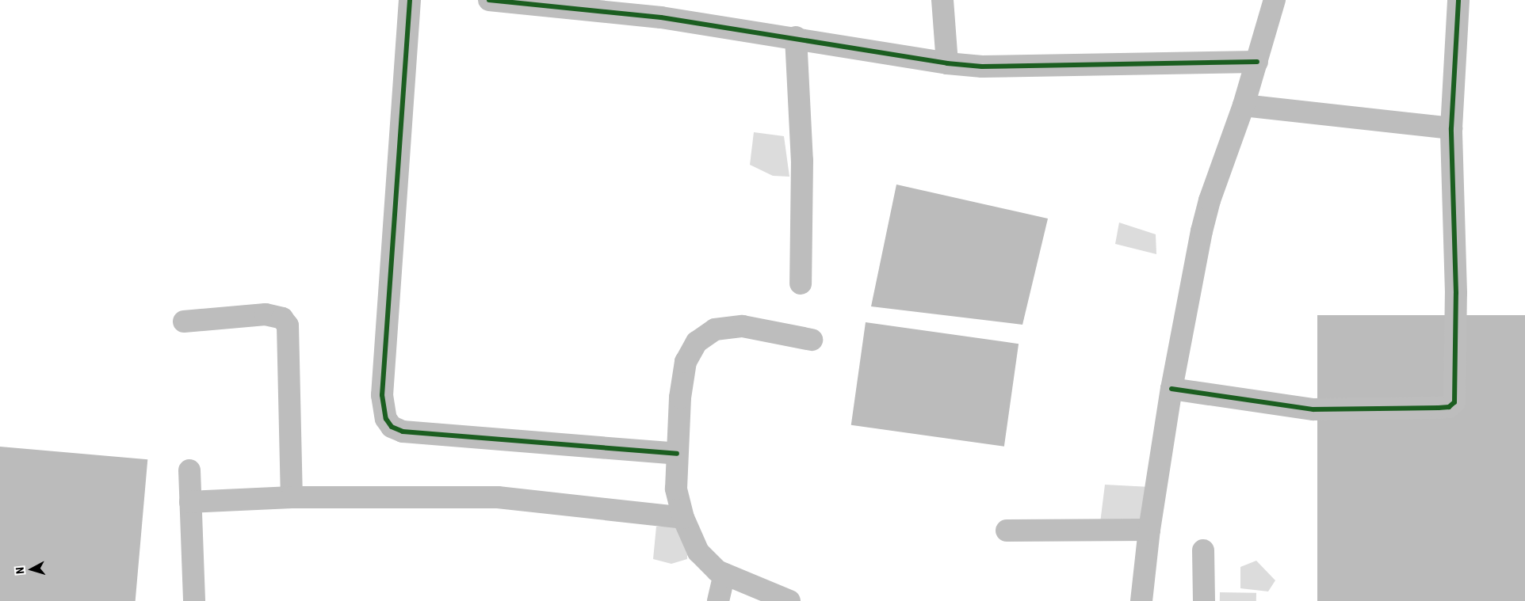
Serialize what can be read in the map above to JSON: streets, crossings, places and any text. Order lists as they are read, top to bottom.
{
  "north": "left"
}
